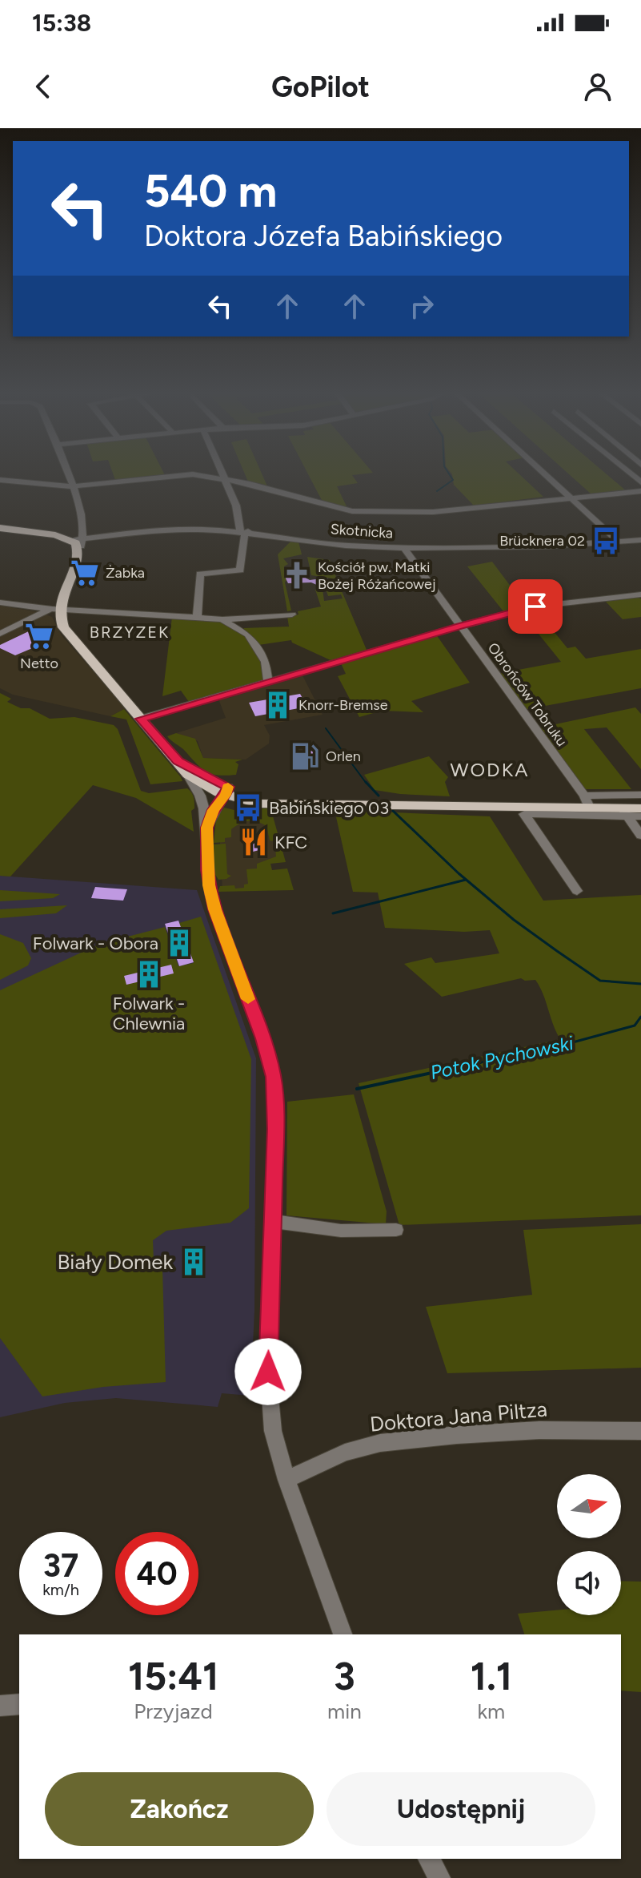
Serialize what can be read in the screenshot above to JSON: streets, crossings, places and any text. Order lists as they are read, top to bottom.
{
  "streets": {
    "main road": ["Skotnicka"],
    "street": ["Obrońców Tobruku", "Doktora Jana Piltza"]
  },
  "crossings": [
    ["Skotnicka", "Obrońców Tobruku"]
  ],
  "districts": ["BRZYZEK", "WODKA"],
  "water": ["Potok Pychowski"],
  "places": {
    "bus stop": ["Brücknera 02", "Babińskiego 03"],
    "supermarket": ["Żabka", "Netto"],
    "church": ["Kościół pw. Matki Bożej Różańcowej"],
    "building": [
      "Knorr-Bremse",
      "Folwark - Obora",
      "Folwark - Chlewnia",
      "Biały Domek"
    ],
    "fuel station": ["Orlen"],
    "restaurant": ["KFC"]
  },
  "north": "right",
  "page": {
    "status": "15:38",
    "header": "GoPilot",
    "turn": ["540 m", "Doktora Józefa Babińskiego"],
    "speed": "37 km/h",
    "limit": "40",
    "eta": [
      "15:41",
      "Przyjazd",
      "3",
      "min",
      "1.1",
      "km"
    ],
    "buttons": ["Zakończ", "Udostępnij"]
  }
}
